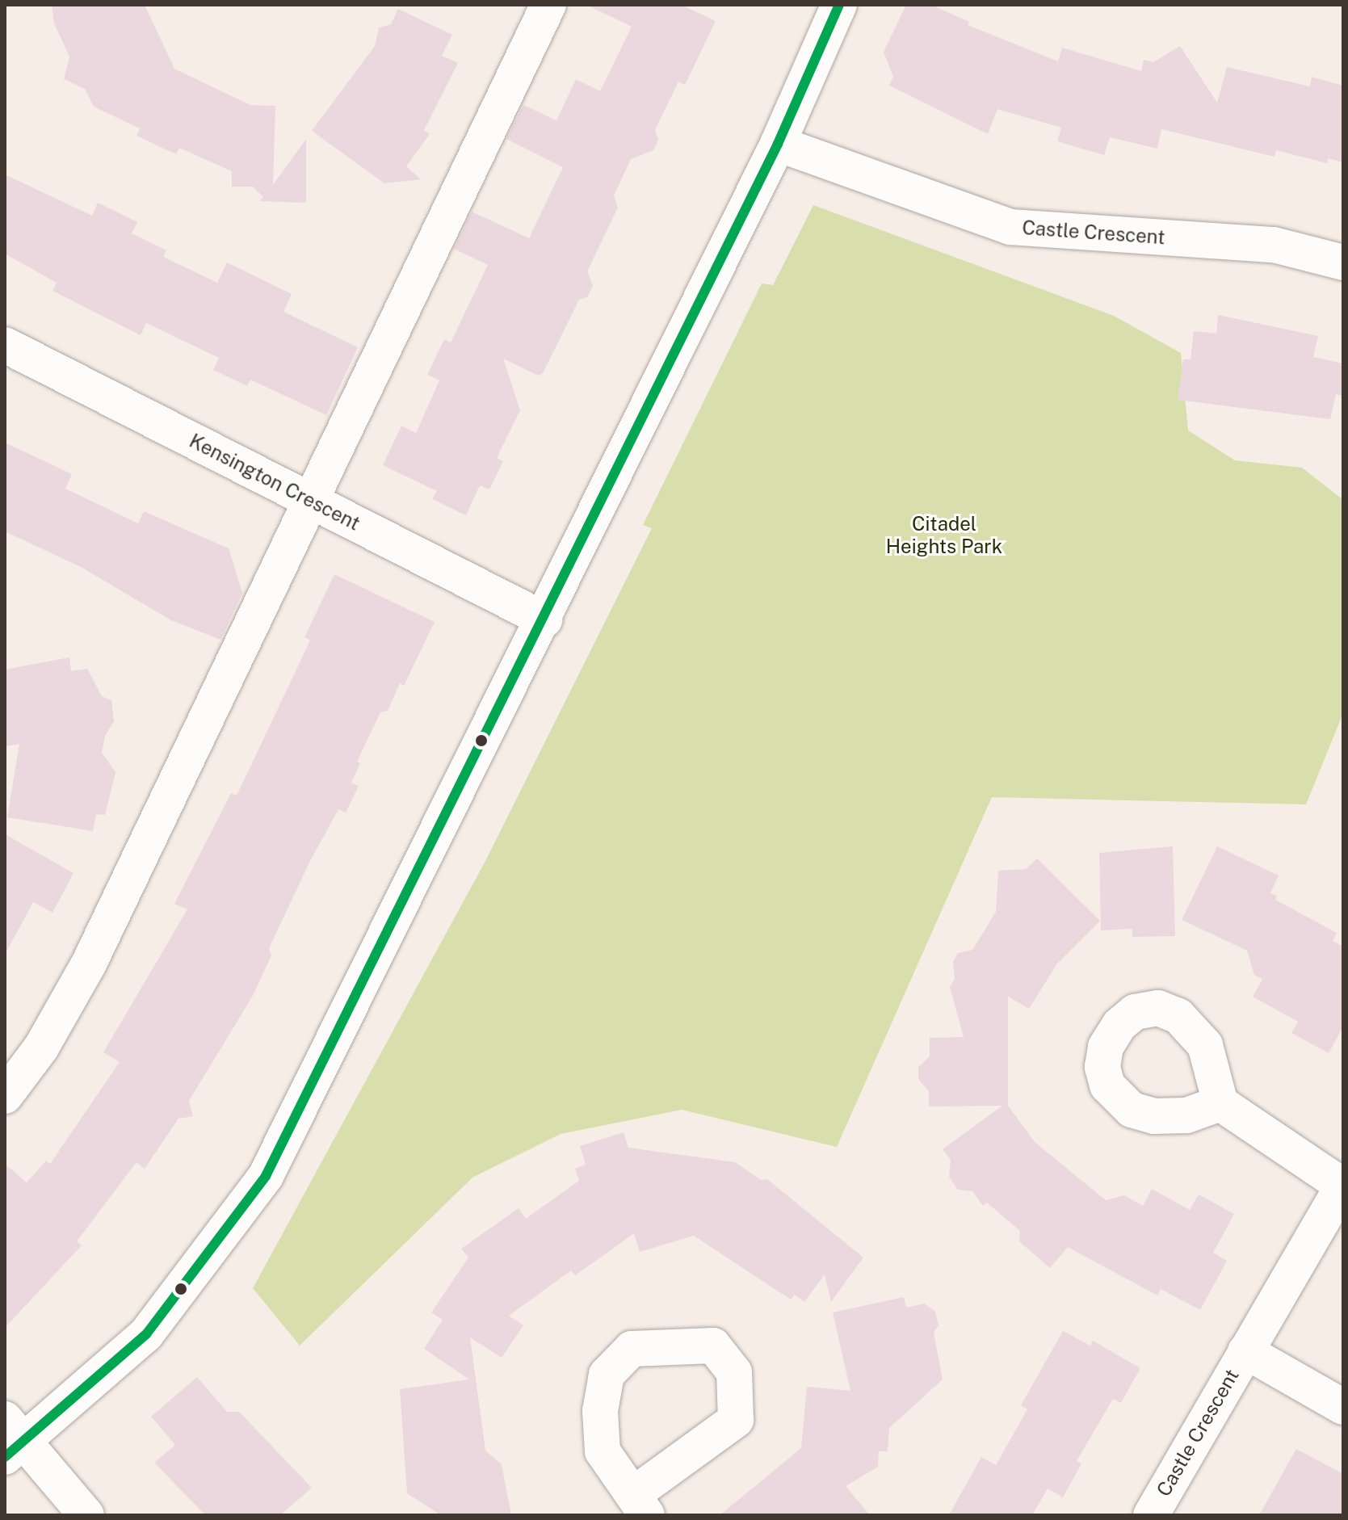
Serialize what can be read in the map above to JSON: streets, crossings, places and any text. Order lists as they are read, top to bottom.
{
  "streets": {
    "street": ["Castle Crescent", "Kensington Crescent"]
  },
  "parks": ["Citadel Heights Park"]
}
